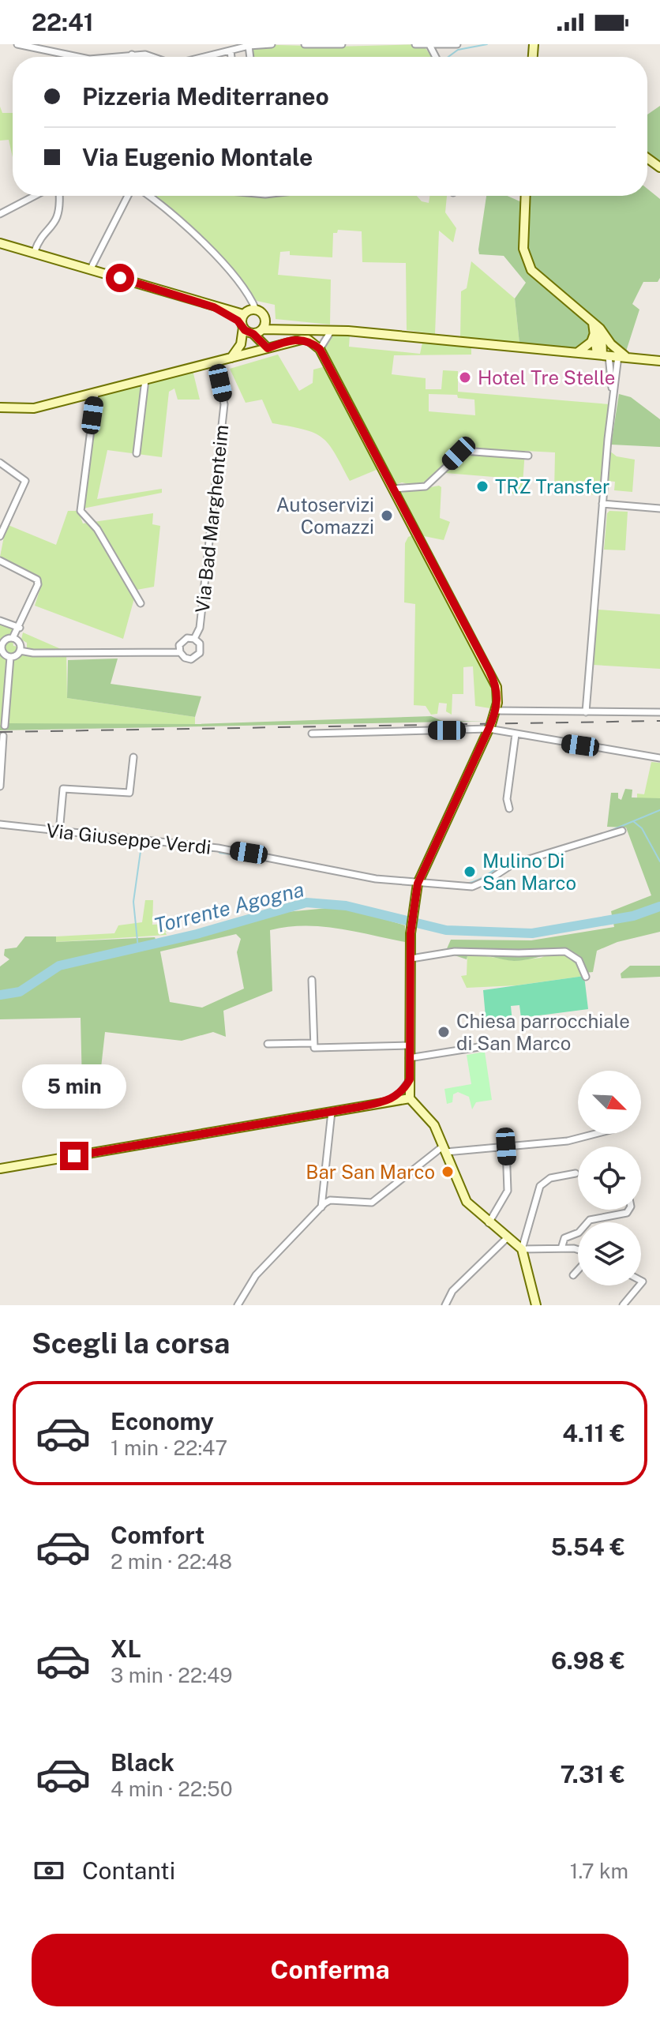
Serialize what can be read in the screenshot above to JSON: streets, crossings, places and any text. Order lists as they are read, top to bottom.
{
  "streets": {
    "street": ["Via Bad Marghenteim", "Via Giuseppe Verdi"]
  },
  "water": ["Torrente Agogna"],
  "places": [
    "Hotel Tre Stelle",
    "TRZ Transfer",
    "Autoservizi Comazzi",
    "Mulino Di San Marco",
    "Chiesa parrocchiale di San Marco",
    "Bar San Marco"
  ],
  "north": "bottom right",
  "page": {
    "status": "22:41",
    "banner": ["Pizzeria Mediterraneo", "Via Eugenio Montale"],
    "bubble": "5 min",
    "heading": "Scegli la corsa",
    "list": [
      {
        "name": "Economy",
        "note": "1 min · 22:47",
        "value": "4.11 €"
      },
      {
        "name": "Comfort",
        "note": "2 min · 22:48",
        "value": "5.54 €"
      },
      {
        "name": "XL",
        "note": "3 min · 22:49",
        "value": "6.98 €"
      },
      {
        "name": "Black",
        "note": "4 min · 22:50",
        "value": "7.31 €"
      }
    ],
    "pay": ["Contanti", "1.7 km"],
    "buttons": "Conferma"
  }
}
